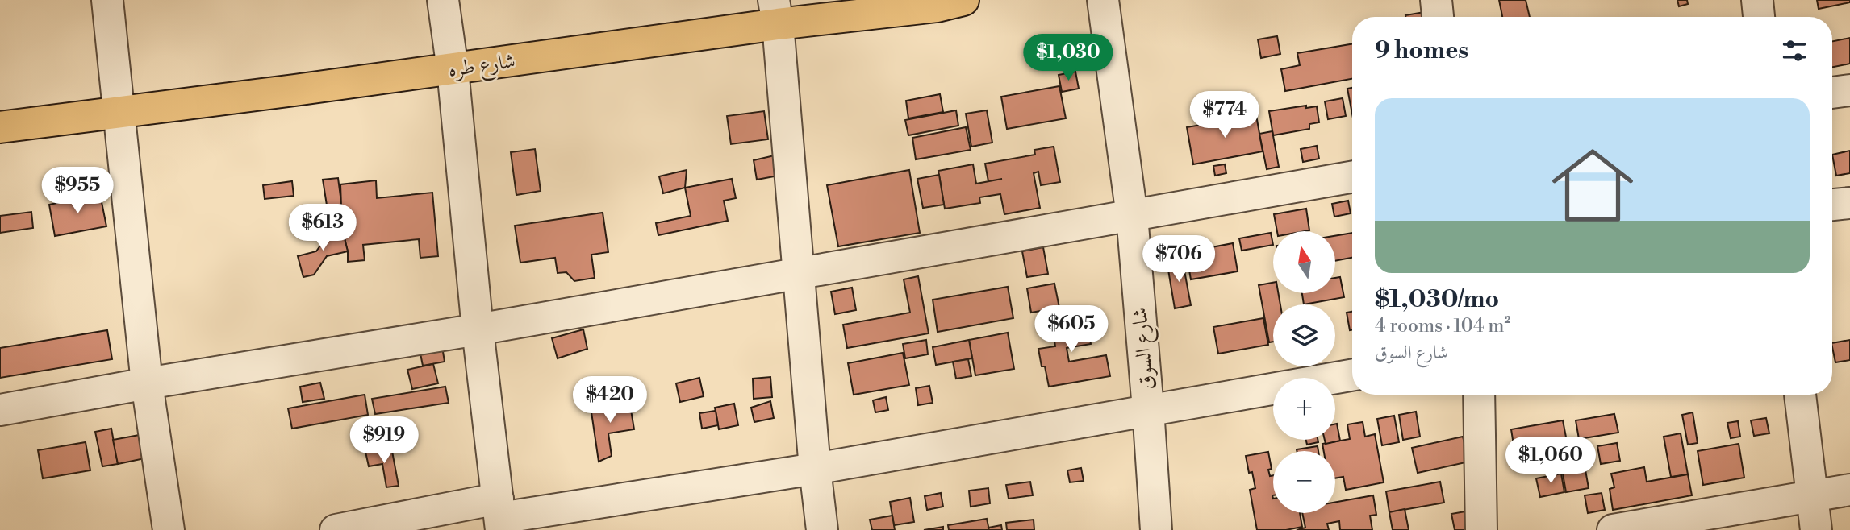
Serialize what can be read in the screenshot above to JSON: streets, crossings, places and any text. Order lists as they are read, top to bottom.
{
  "streets": {
    "main road": ["شارع طره"],
    "street": ["شارع السوق"]
  },
  "north": "top",
  "page": {
    "heading": "9 homes",
    "price": [
      "$1,030",
      "$774",
      "$955",
      "$613",
      "$706",
      "$605",
      "$420",
      "$919",
      "$1,060"
    ],
    "list": [
      {
        "name": "$1,030/mo",
        "note": "4 rooms · 104 m² · شارع السوق"
      }
    ],
    "map_buttons": ["+", "−"]
  }
}
